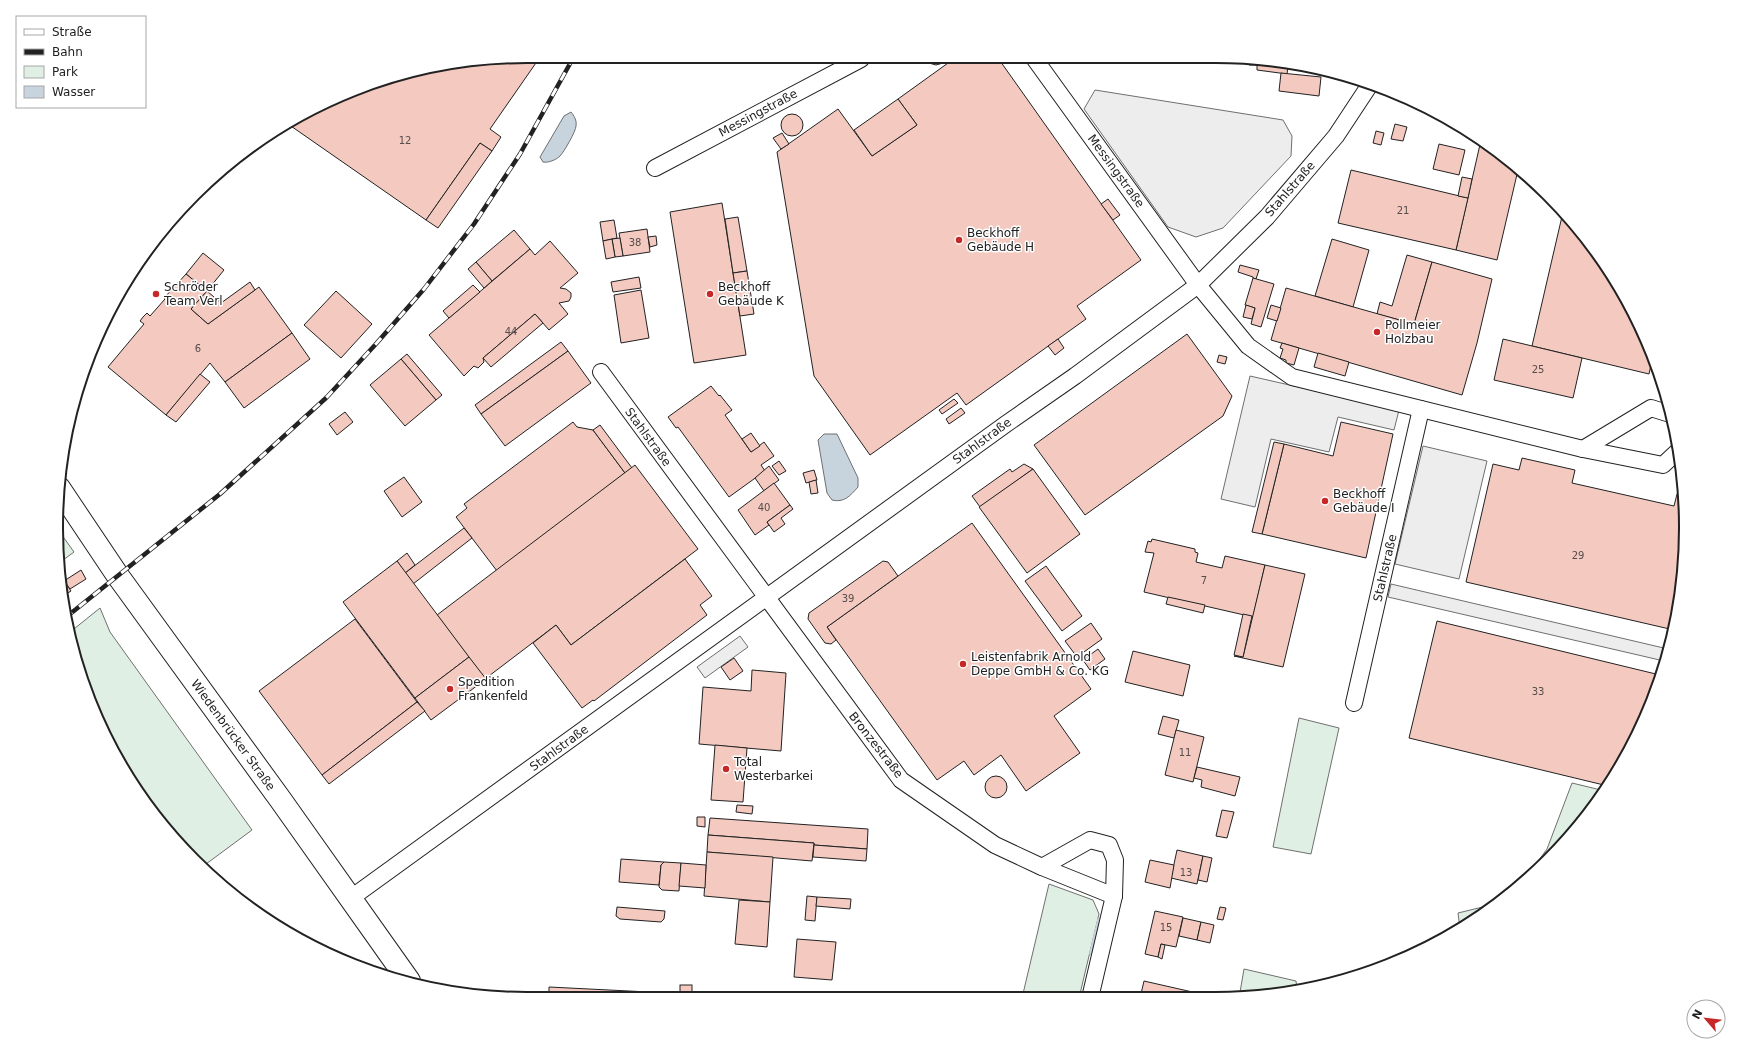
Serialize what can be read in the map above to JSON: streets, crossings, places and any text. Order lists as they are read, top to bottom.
{
  "streets": {
    "main road": ["Wiedenbrücker Straße"],
    "street": ["Messingstraße", "Stahlstraße", "Bronzestraße"]
  },
  "crossings": [
    ["Messingstraße", "Stahlstraße"],
    ["Stahlstraße", "Wiedenbrücker Straße"],
    ["Stahlstraße", "Bronzestraße"]
  ],
  "places": [
    "Beckhoff Gebäude H",
    "Schröder Team Verl",
    "Beckhoff Gebäude K",
    "Pollmeier Holzbau",
    "Beckhoff Gebäude I",
    "Leistenfabrik Arnold Deppe GmbH & Co. KG",
    "Spedition Frankenfeld",
    "Total Westerbarkei"
  ],
  "house_numbers": [
    "12",
    "21",
    "38",
    "44",
    "6",
    "25",
    "40",
    "29",
    "7",
    "39",
    "33",
    "11",
    "13",
    "15"
  ],
  "legend": [
    "Straße",
    "Bahn",
    "Park",
    "Wasser"
  ],
  "north": "top left"
}
